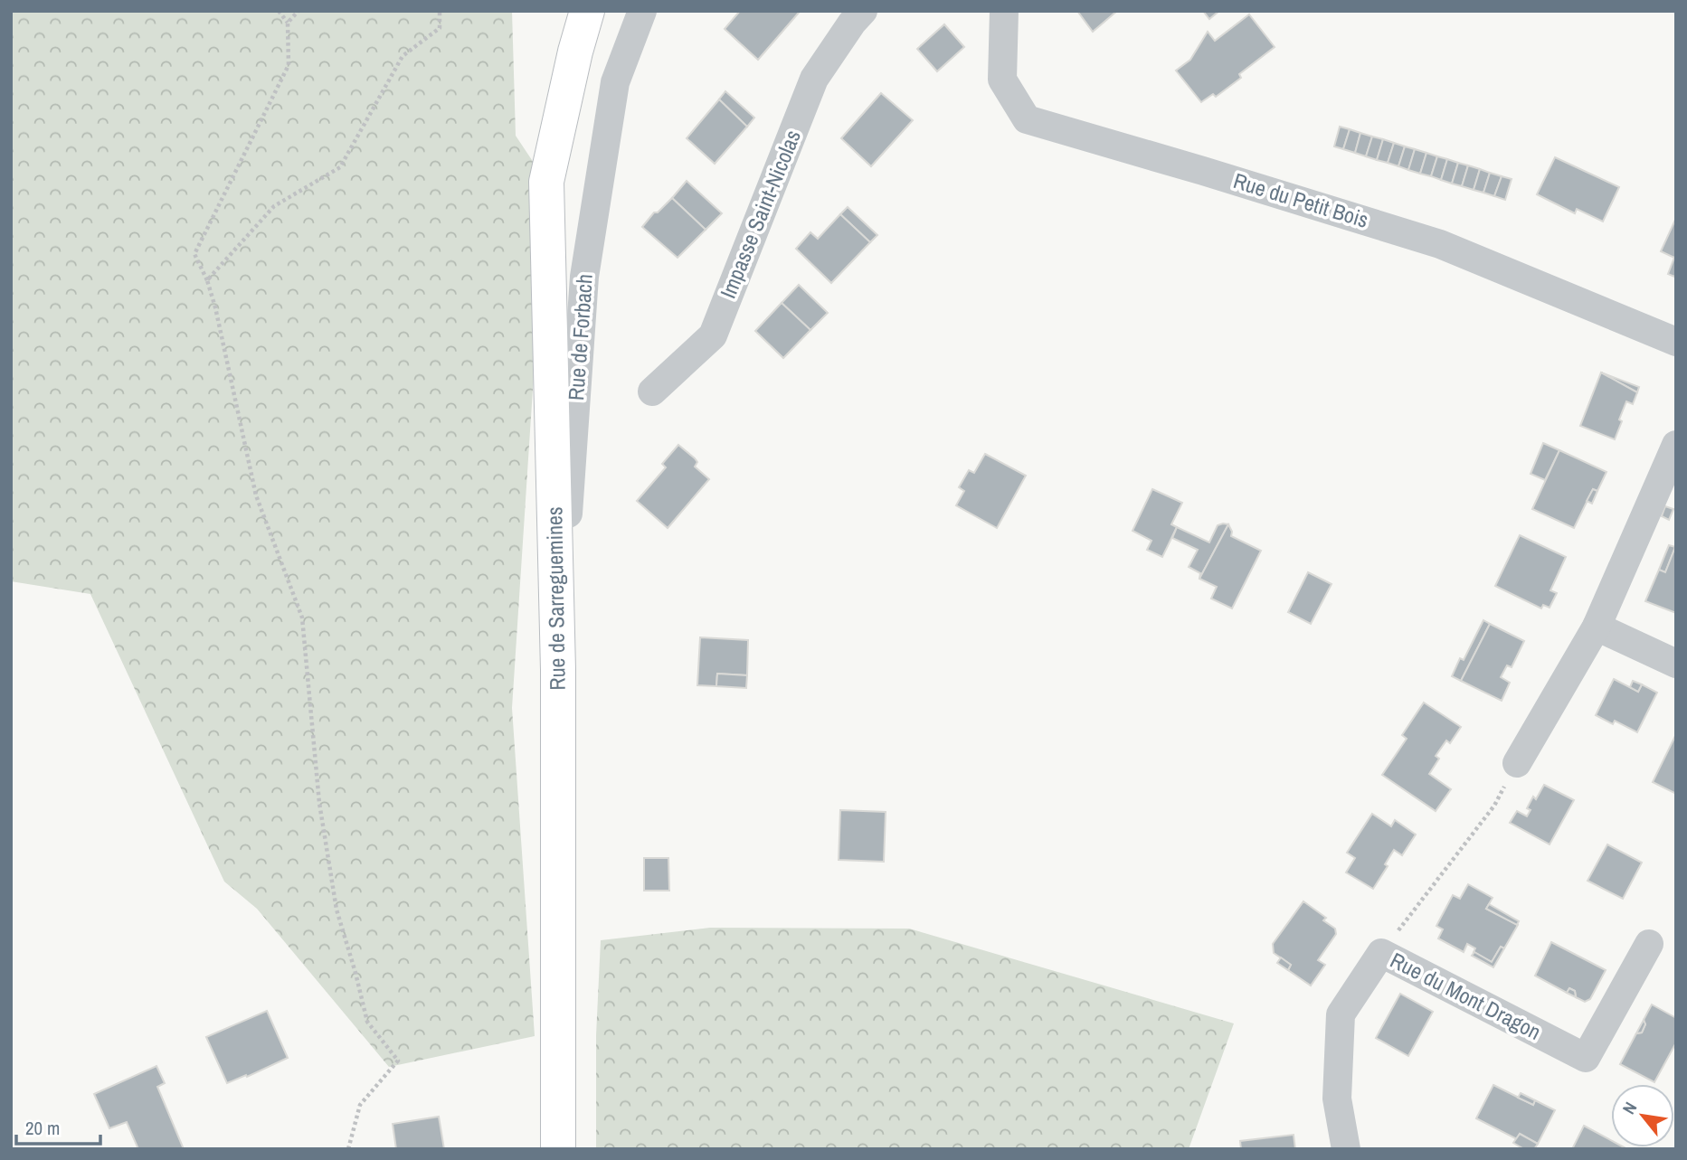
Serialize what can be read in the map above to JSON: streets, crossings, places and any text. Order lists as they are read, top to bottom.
{
  "streets": {
    "main road": ["Rue de Sarreguemines"],
    "street": [
      "Rue du Petit Bois",
      "Impasse Saint-Nicolas",
      "Rue de Forbach",
      "Rue du Mont Dragon"
    ]
  },
  "crossings": [
    ["Rue de Forbach", "Rue de Sarreguemines"]
  ],
  "scale_bar": "20 m",
  "north": "top left"
}
